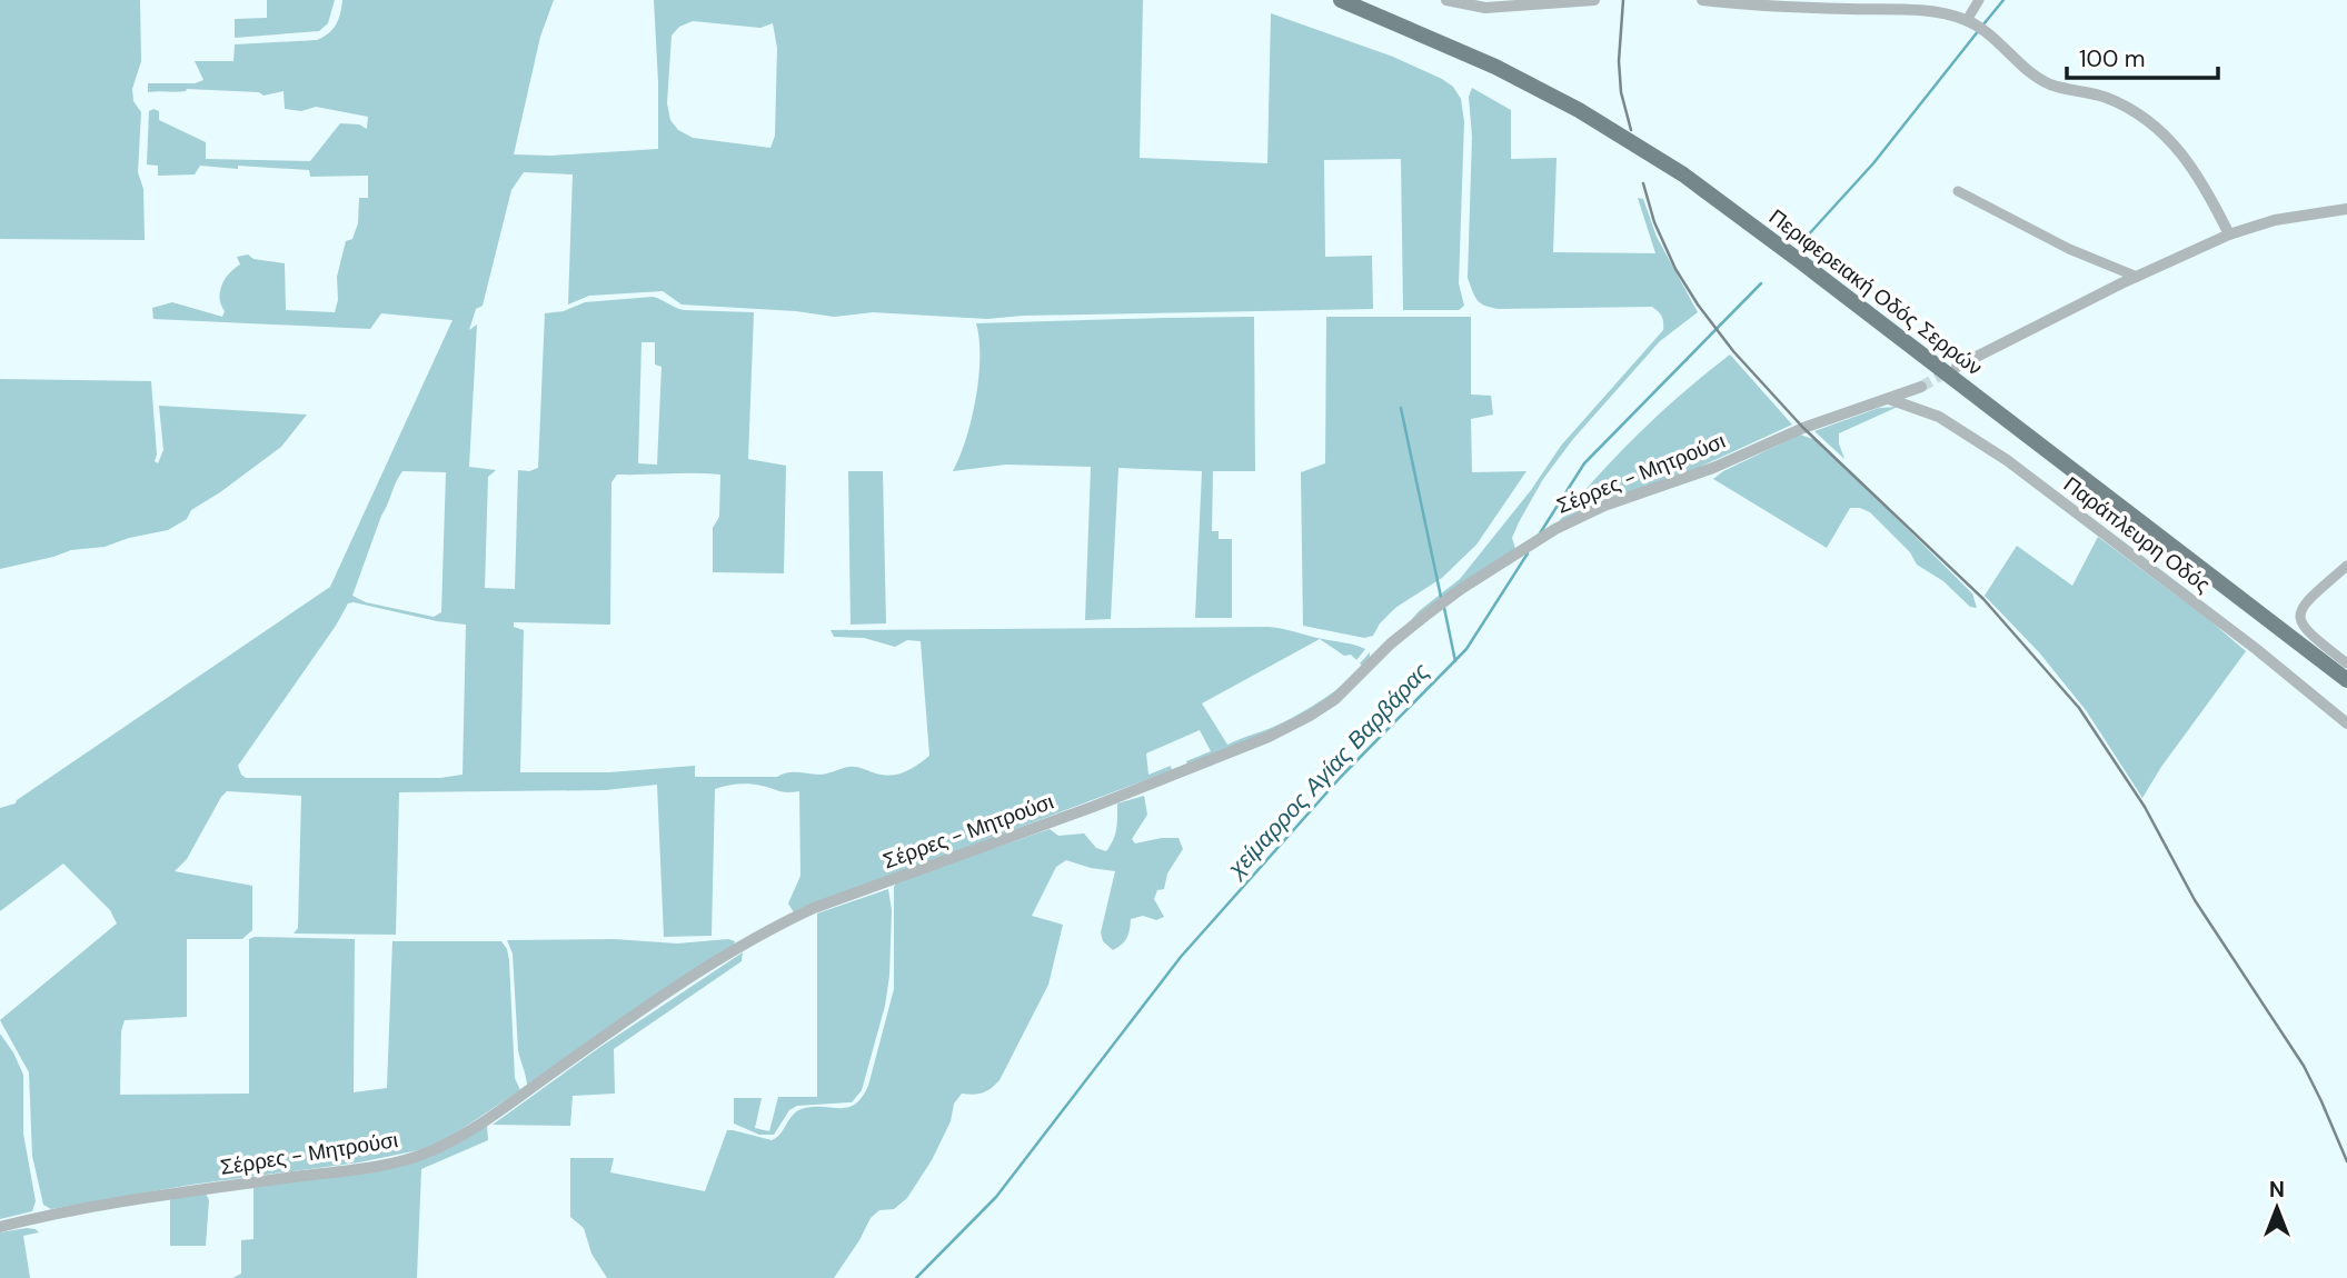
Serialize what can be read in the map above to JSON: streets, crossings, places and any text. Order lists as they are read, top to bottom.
{
  "streets": {
    "main road": ["Περιφερειακή Οδός Σερρών"],
    "street": ["Σέρρες - Μητρούσι", "Παράπλευρη Οδός"]
  },
  "crossings": [
    ["Σέρρες - Μητρούσι", "Παράπλευρη Οδός"]
  ],
  "water": ["χείμαρρος Αγίας Βαρβάρας"],
  "scale_bar": "100 m",
  "north": "top"
}
